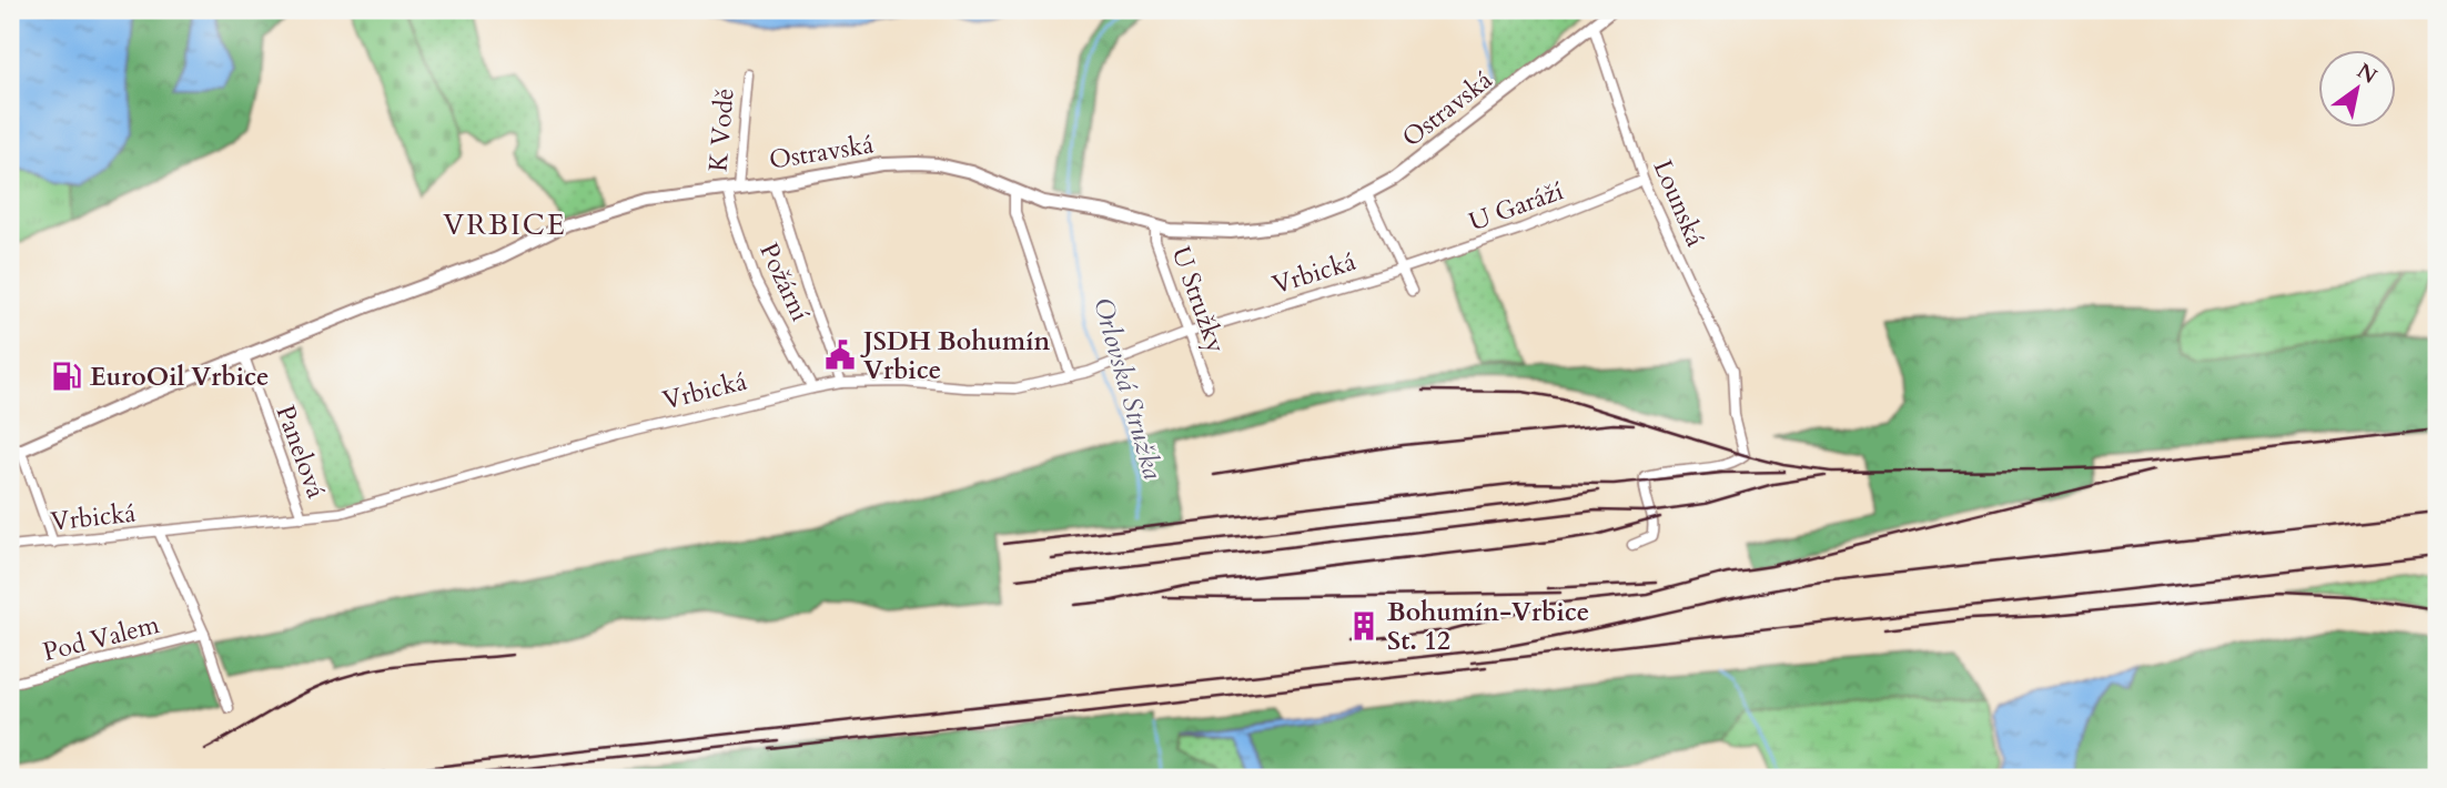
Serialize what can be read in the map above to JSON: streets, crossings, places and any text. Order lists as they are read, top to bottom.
{
  "streets": {
    "main road": ["Ostravská"],
    "street": [
      "K Vodě",
      "Lounská",
      "U Garáží",
      "Vrbická",
      "Požární",
      "U Stružky",
      "Panelová",
      "Pod Valem"
    ]
  },
  "crossings": [
    ["Ostravská", "K Vodě"],
    ["Ostravská", "Lounská"],
    ["Ostravská", "Požární"],
    ["Ostravská", "U Stružky"],
    ["Ostravská", "Panelová"],
    ["K Vodě", "Požární"],
    ["Lounská", "U Garáží"],
    ["U Garáží", "Vrbická"],
    ["Vrbická", "Požární"],
    ["Vrbická", "U Stružky"],
    ["Vrbická", "Panelová"]
  ],
  "districts": ["VRBICE"],
  "water": ["Orlovská Stružka"],
  "places": {
    "public building": ["JSDH Bohumín Vrbice"],
    "fuel station": ["EuroOil Vrbice"],
    "building": ["Bohumín-Vrbice St. 12"]
  },
  "north": "top right"
}
